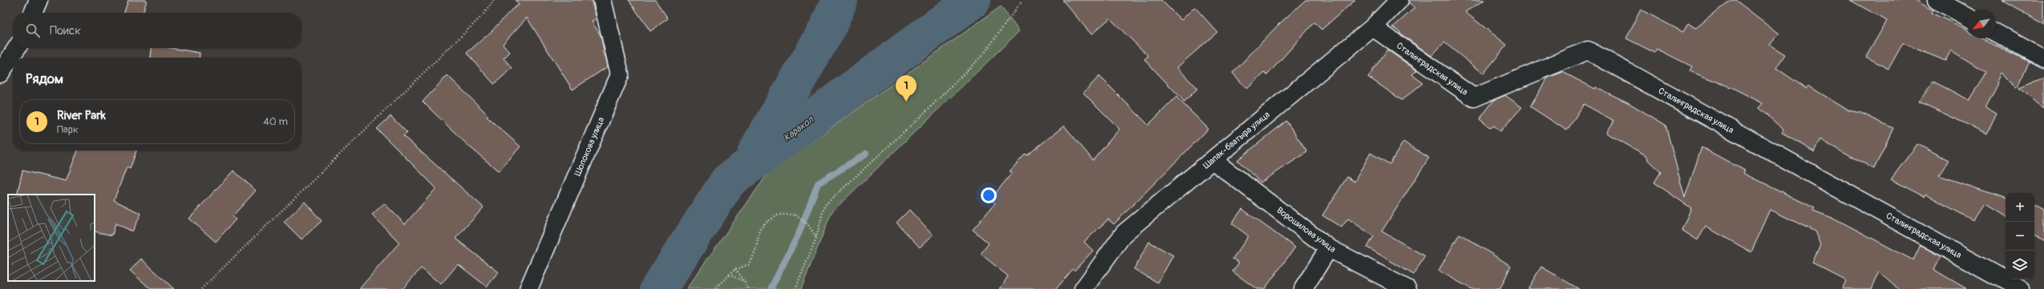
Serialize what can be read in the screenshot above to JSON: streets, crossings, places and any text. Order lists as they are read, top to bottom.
{
  "streets": {
    "street": [
      "Сталинградская улица",
      "Шапак-баатыра улица",
      "Шопокова улица",
      "Ворошилова улица"
    ]
  },
  "crossings": [
    ["Сталинградская улица", "Шапак-баатыра улица"],
    ["Шапак-баатыра улица", "Ворошилова улица"]
  ],
  "water": ["Каракол"],
  "north": "bottom left",
  "page": {
    "search": "Поиск",
    "heading": "Рядом",
    "pins": "1",
    "list": [
      {
        "mark": "1",
        "name": "River Park",
        "note": "Парк",
        "value": "40 m"
      }
    ],
    "map_buttons": ["+", "−"]
  }
}
